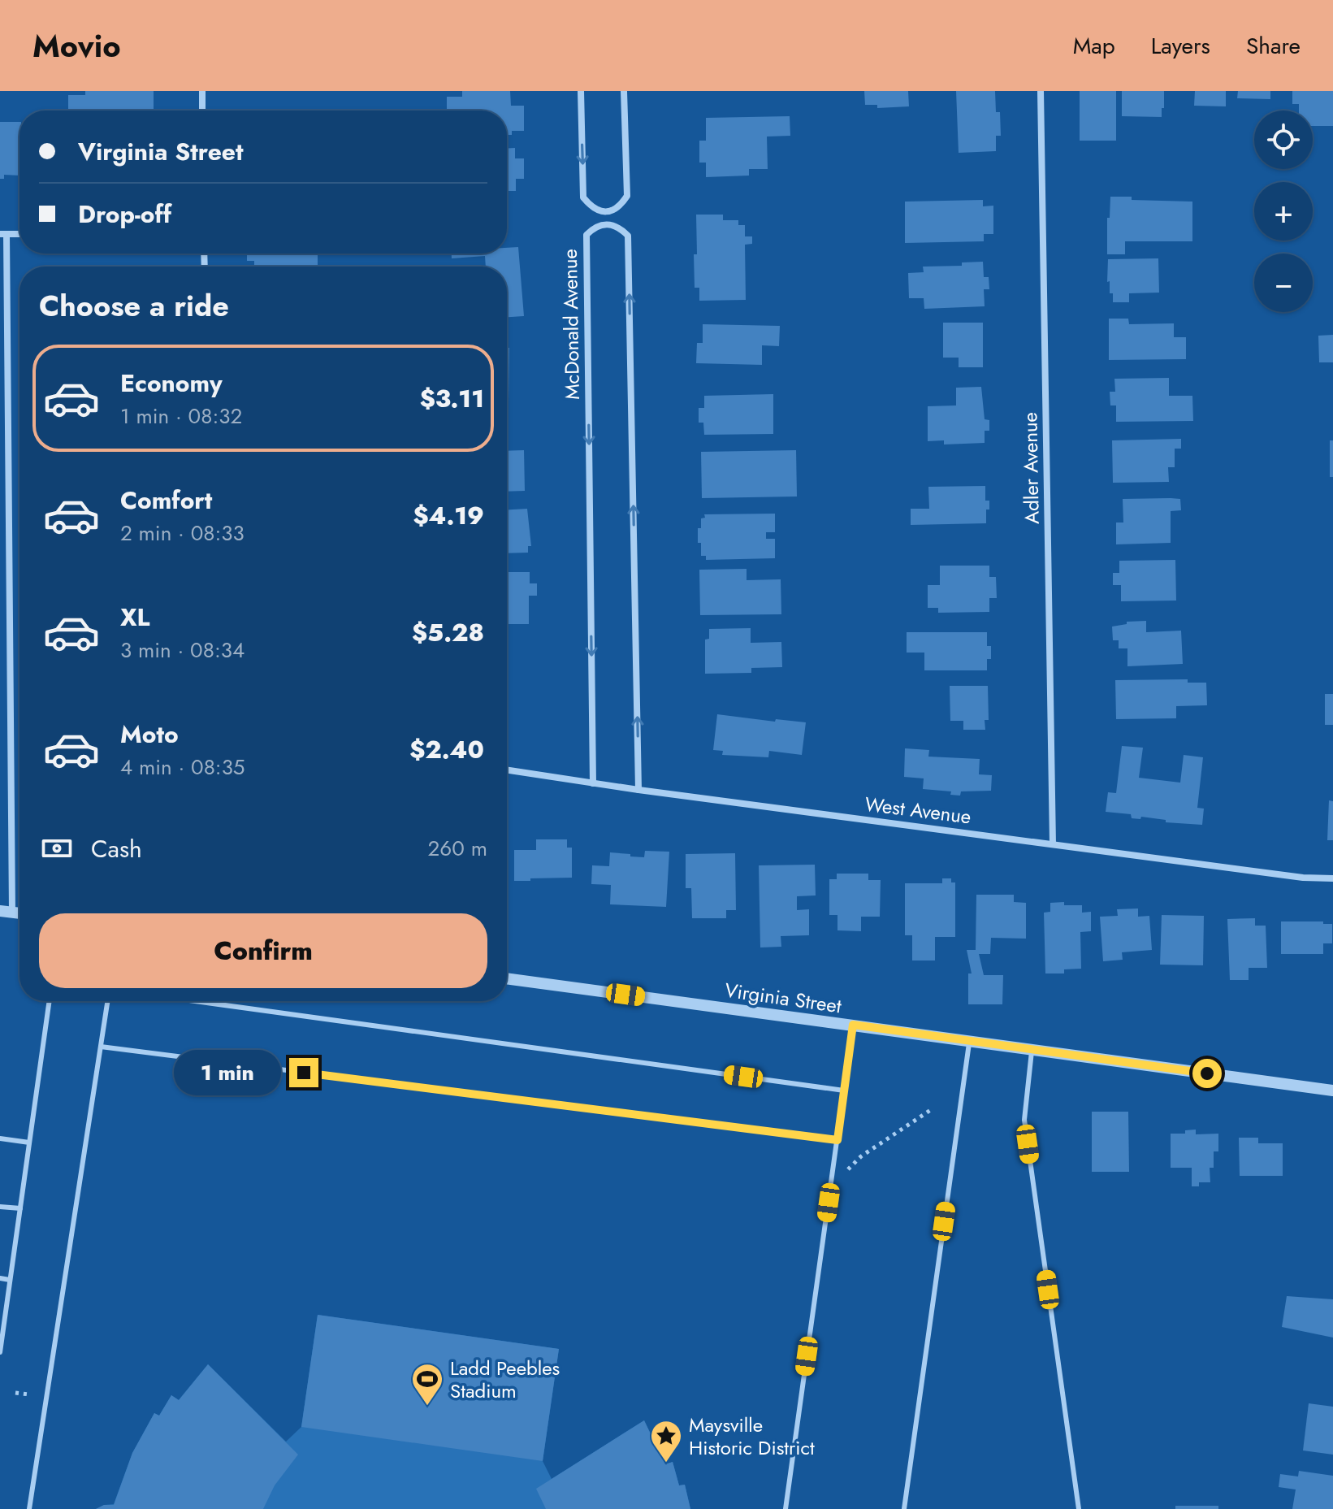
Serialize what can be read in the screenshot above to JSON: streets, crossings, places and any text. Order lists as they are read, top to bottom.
{
  "streets": {
    "street": [
      "McDonald Avenue",
      "Adler Avenue",
      "West Avenue",
      "Virginia Street"
    ]
  },
  "crossings": [
    ["McDonald Avenue", "West Avenue"],
    ["Adler Avenue", "West Avenue"]
  ],
  "places": {
    "sports": ["Ladd Peebles Stadium"],
    "place": ["Maysville Historic District"]
  },
  "page": {
    "header": "Movio",
    "nav": ["Map", "Layers", "Share"],
    "map_buttons": ["+", "−"],
    "banner": ["Virginia Street", "Drop-off"],
    "heading": "Choose a ride",
    "list": [
      {
        "name": "Economy",
        "note": "1 min · 08:32",
        "value": "$3.11"
      },
      {
        "name": "Comfort",
        "note": "2 min · 08:33",
        "value": "$4.19"
      },
      {
        "name": "XL",
        "note": "3 min · 08:34",
        "value": "$5.28"
      },
      {
        "name": "Moto",
        "note": "4 min · 08:35",
        "value": "$2.40"
      }
    ],
    "pay": ["Cash", "260 m"],
    "buttons": "Confirm",
    "bubble": "1 min"
  }
}
